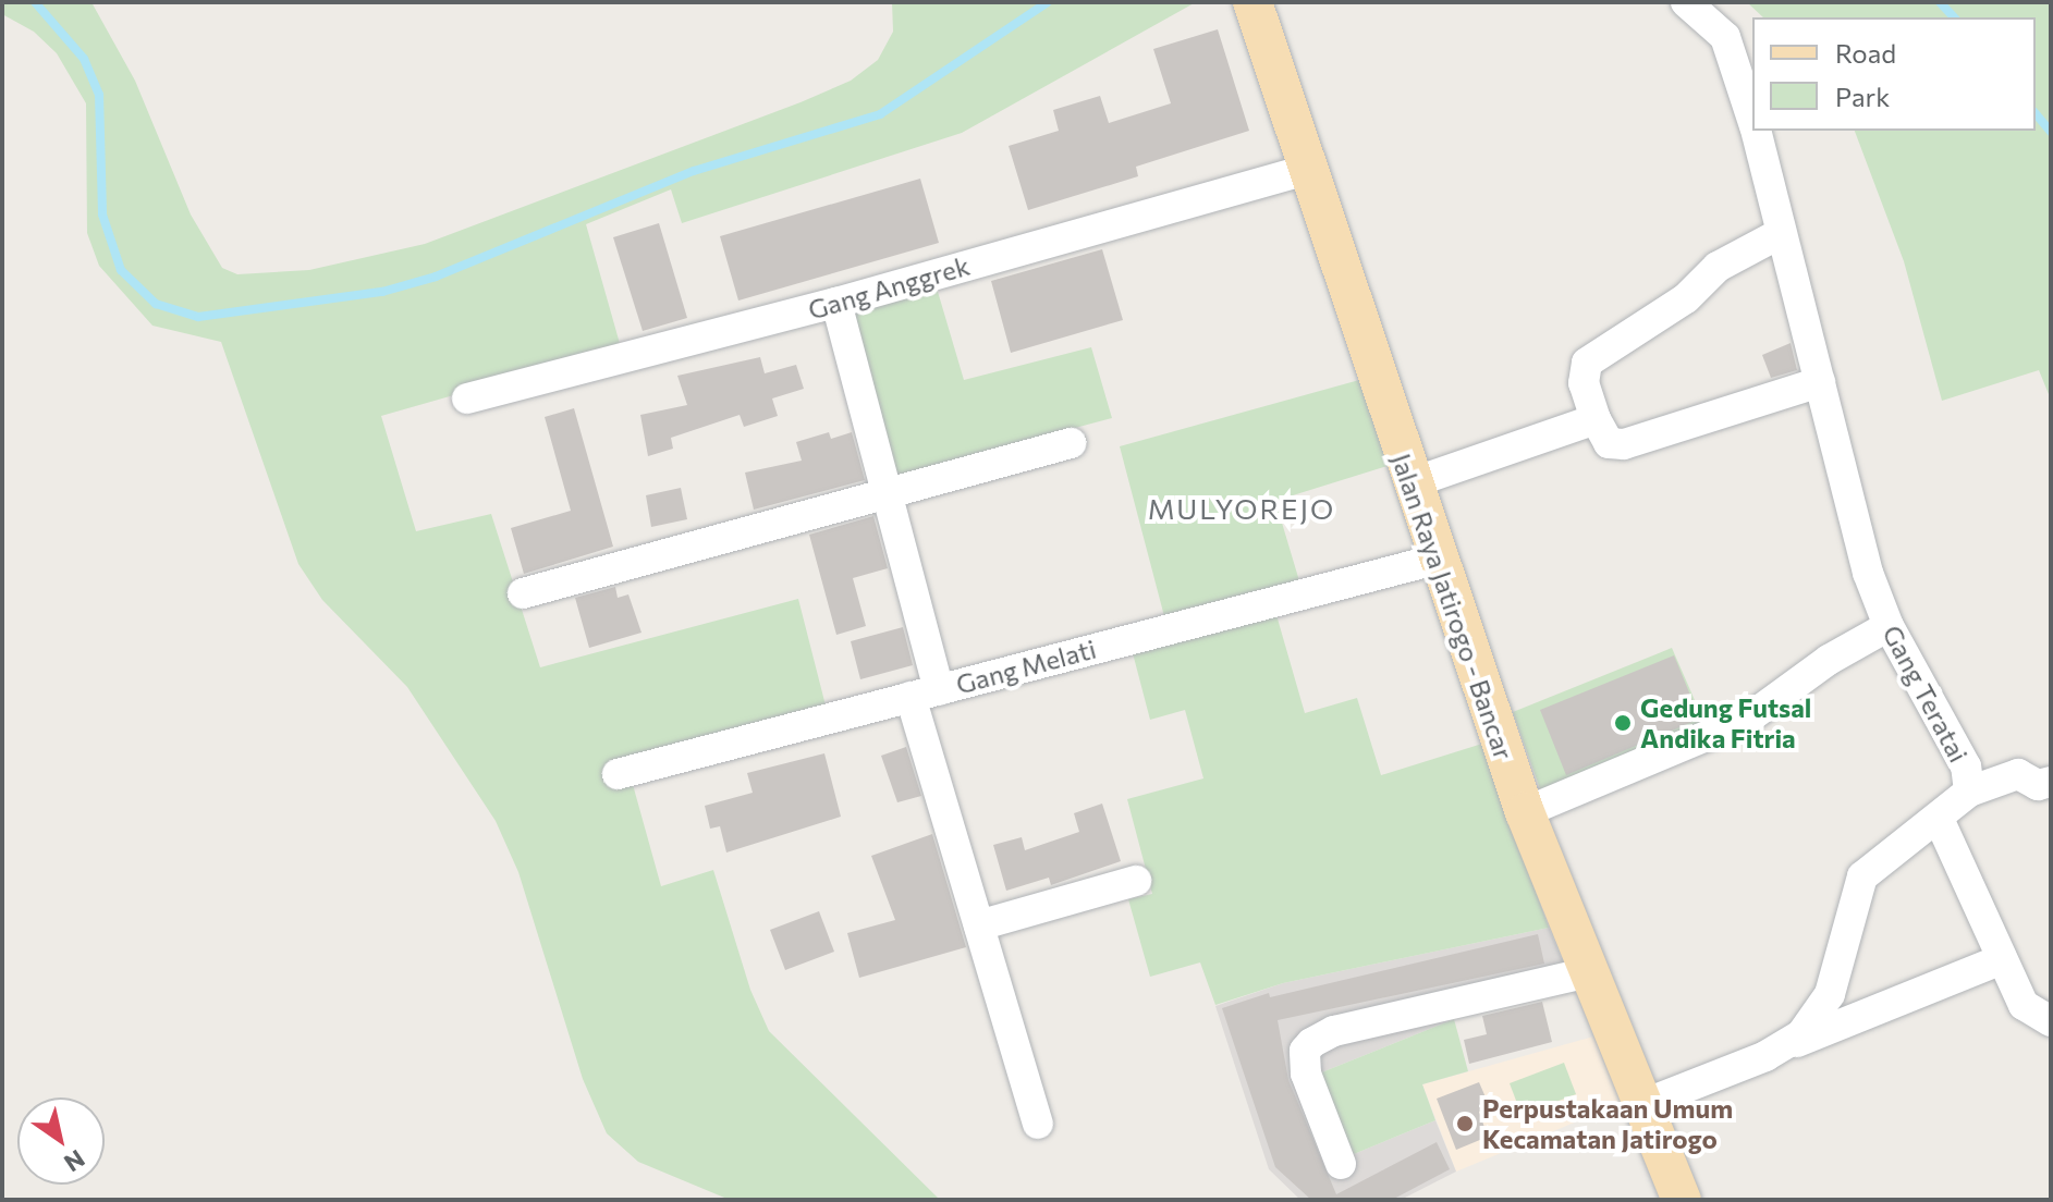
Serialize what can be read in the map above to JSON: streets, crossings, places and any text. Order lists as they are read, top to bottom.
{
  "streets": {
    "main road": ["Jalan Raya Jatirogo - Bancar"],
    "street": ["Gang Anggrek", "Gang Melati", "Gang Teratai"]
  },
  "crossings": [
    ["Gang Anggrek", "Jalan Raya Jatirogo - Bancar"],
    ["Jalan Raya Jatirogo - Bancar", "Gang Melati"],
    ["Jalan Raya Jatirogo - Bancar", "Gang Teratai"]
  ],
  "districts": ["MULYOREJO"],
  "places": ["Gedung Futsal Andika Fitria", "Perpustakaan Umum Kecamatan Jatirogo"],
  "legend": ["Road", "Park"],
  "north": "bottom right"
}
